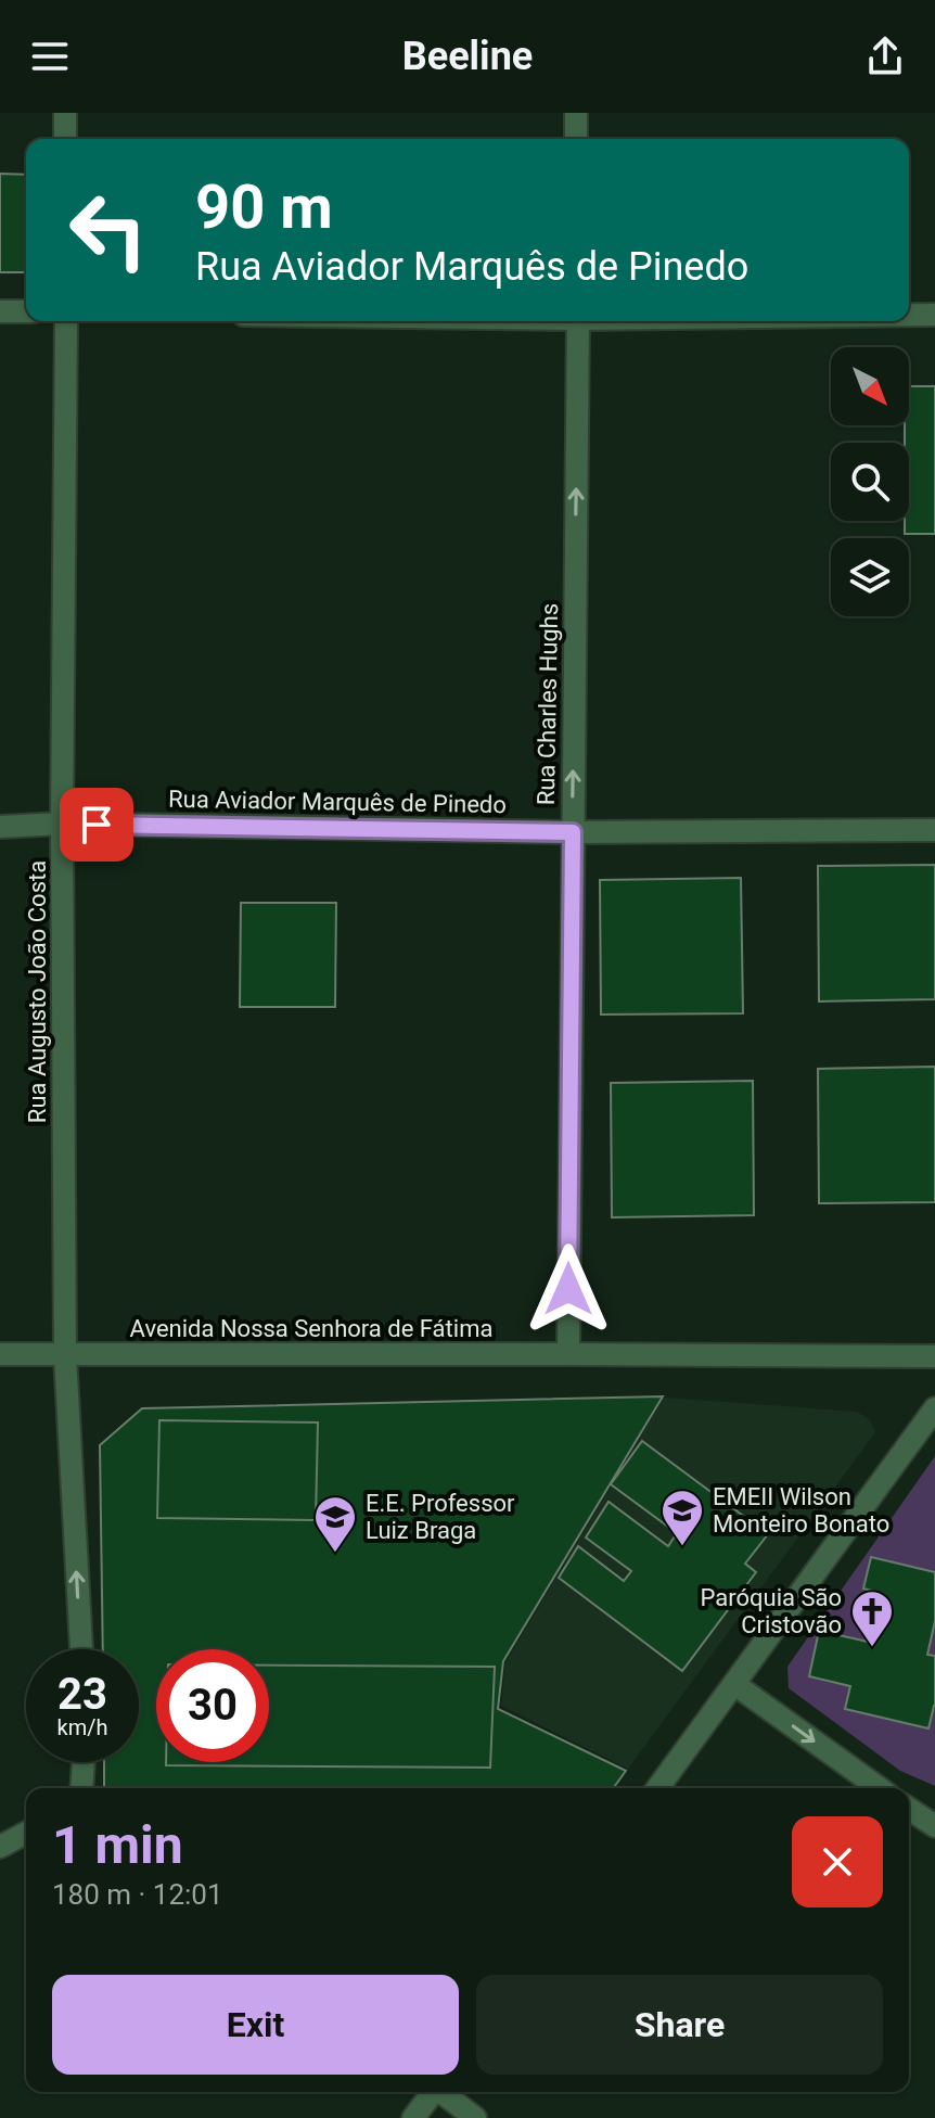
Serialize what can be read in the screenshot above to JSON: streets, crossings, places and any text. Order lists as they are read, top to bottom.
{
  "streets": {
    "street": [
      "Rua Charles Hughs",
      "Rua Aviador Marquês de Pinedo",
      "Rua Augusto João Costa",
      "Avenida Nossa Senhora de Fátima"
    ]
  },
  "crossings": [
    ["Rua Charles Hughs", "Rua Aviador Marquês de Pinedo"],
    ["Rua Charles Hughs", "Avenida Nossa Senhora de Fátima"],
    ["Rua Aviador Marquês de Pinedo", "Rua Augusto João Costa"],
    ["Rua Augusto João Costa", "Avenida Nossa Senhora de Fátima"]
  ],
  "one_way": ["Rua Charles Hughs"],
  "places": {
    "school or university": ["EMEII Wilson Monteiro Bonato", "E.E. Professor Luiz Braga"],
    "church": ["Paróquia São Cristovão"]
  },
  "north": "bottom right",
  "page": {
    "header": "Beeline",
    "turn": ["90 m", "Rua Aviador Marquês de Pinedo"],
    "speed": "23 km/h",
    "limit": "30",
    "heading": ["1 min", "180 m · 12:01"],
    "buttons": ["Exit", "Share"]
  }
}
